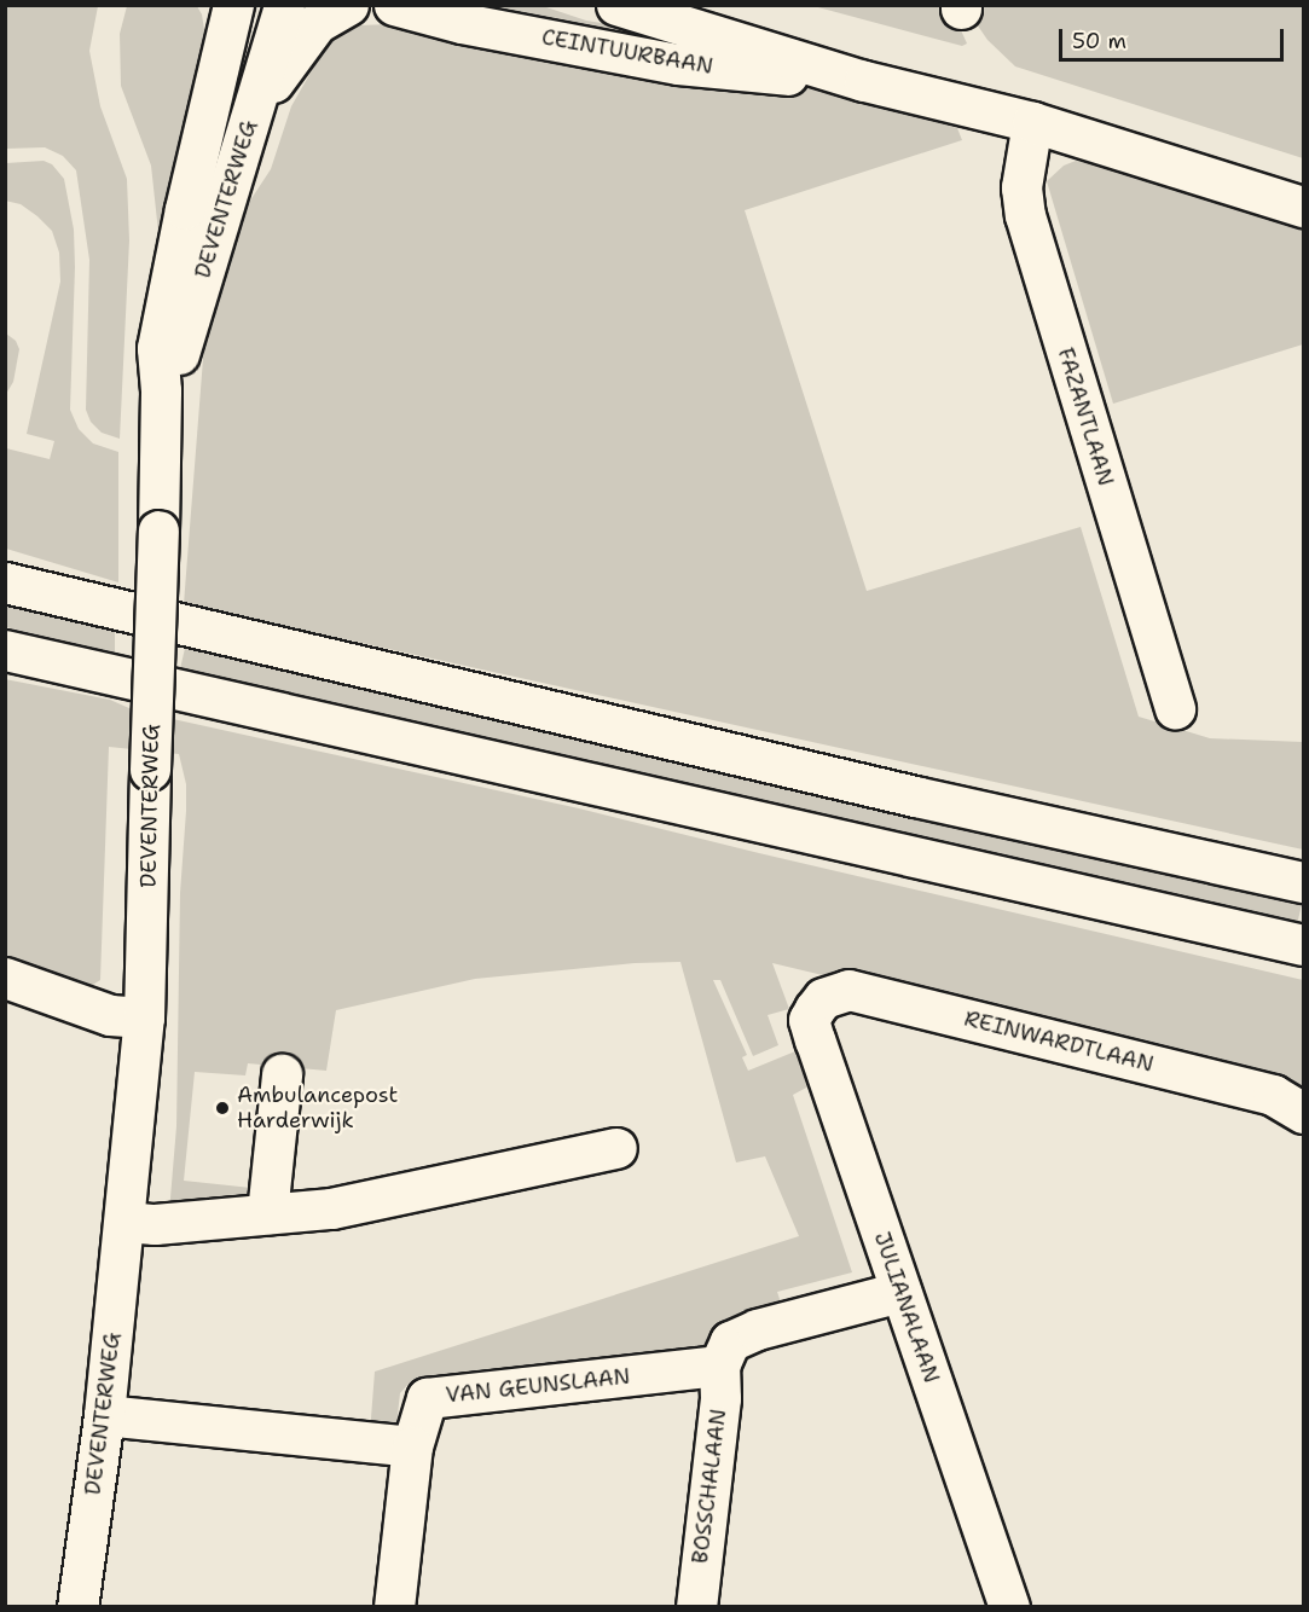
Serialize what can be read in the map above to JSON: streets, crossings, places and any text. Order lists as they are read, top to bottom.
{
  "streets": {
    "main road": [
      "CEINTUURBAAN",
      "DEVENTERWEG",
      "FAZANTLAAN",
      "REINWARDTLAAN",
      "JULIANALAAN",
      "VAN GEUNSLAAN",
      "BOSSCHALAAN"
    ]
  },
  "crossings": [
    ["CEINTUURBAAN", "FAZANTLAAN"],
    ["REINWARDTLAAN", "JULIANALAAN"],
    ["VAN GEUNSLAAN", "BOSSCHALAAN"]
  ],
  "places": ["Ambulancepost Harderwijk"],
  "scale_bar": "50 m"
}
